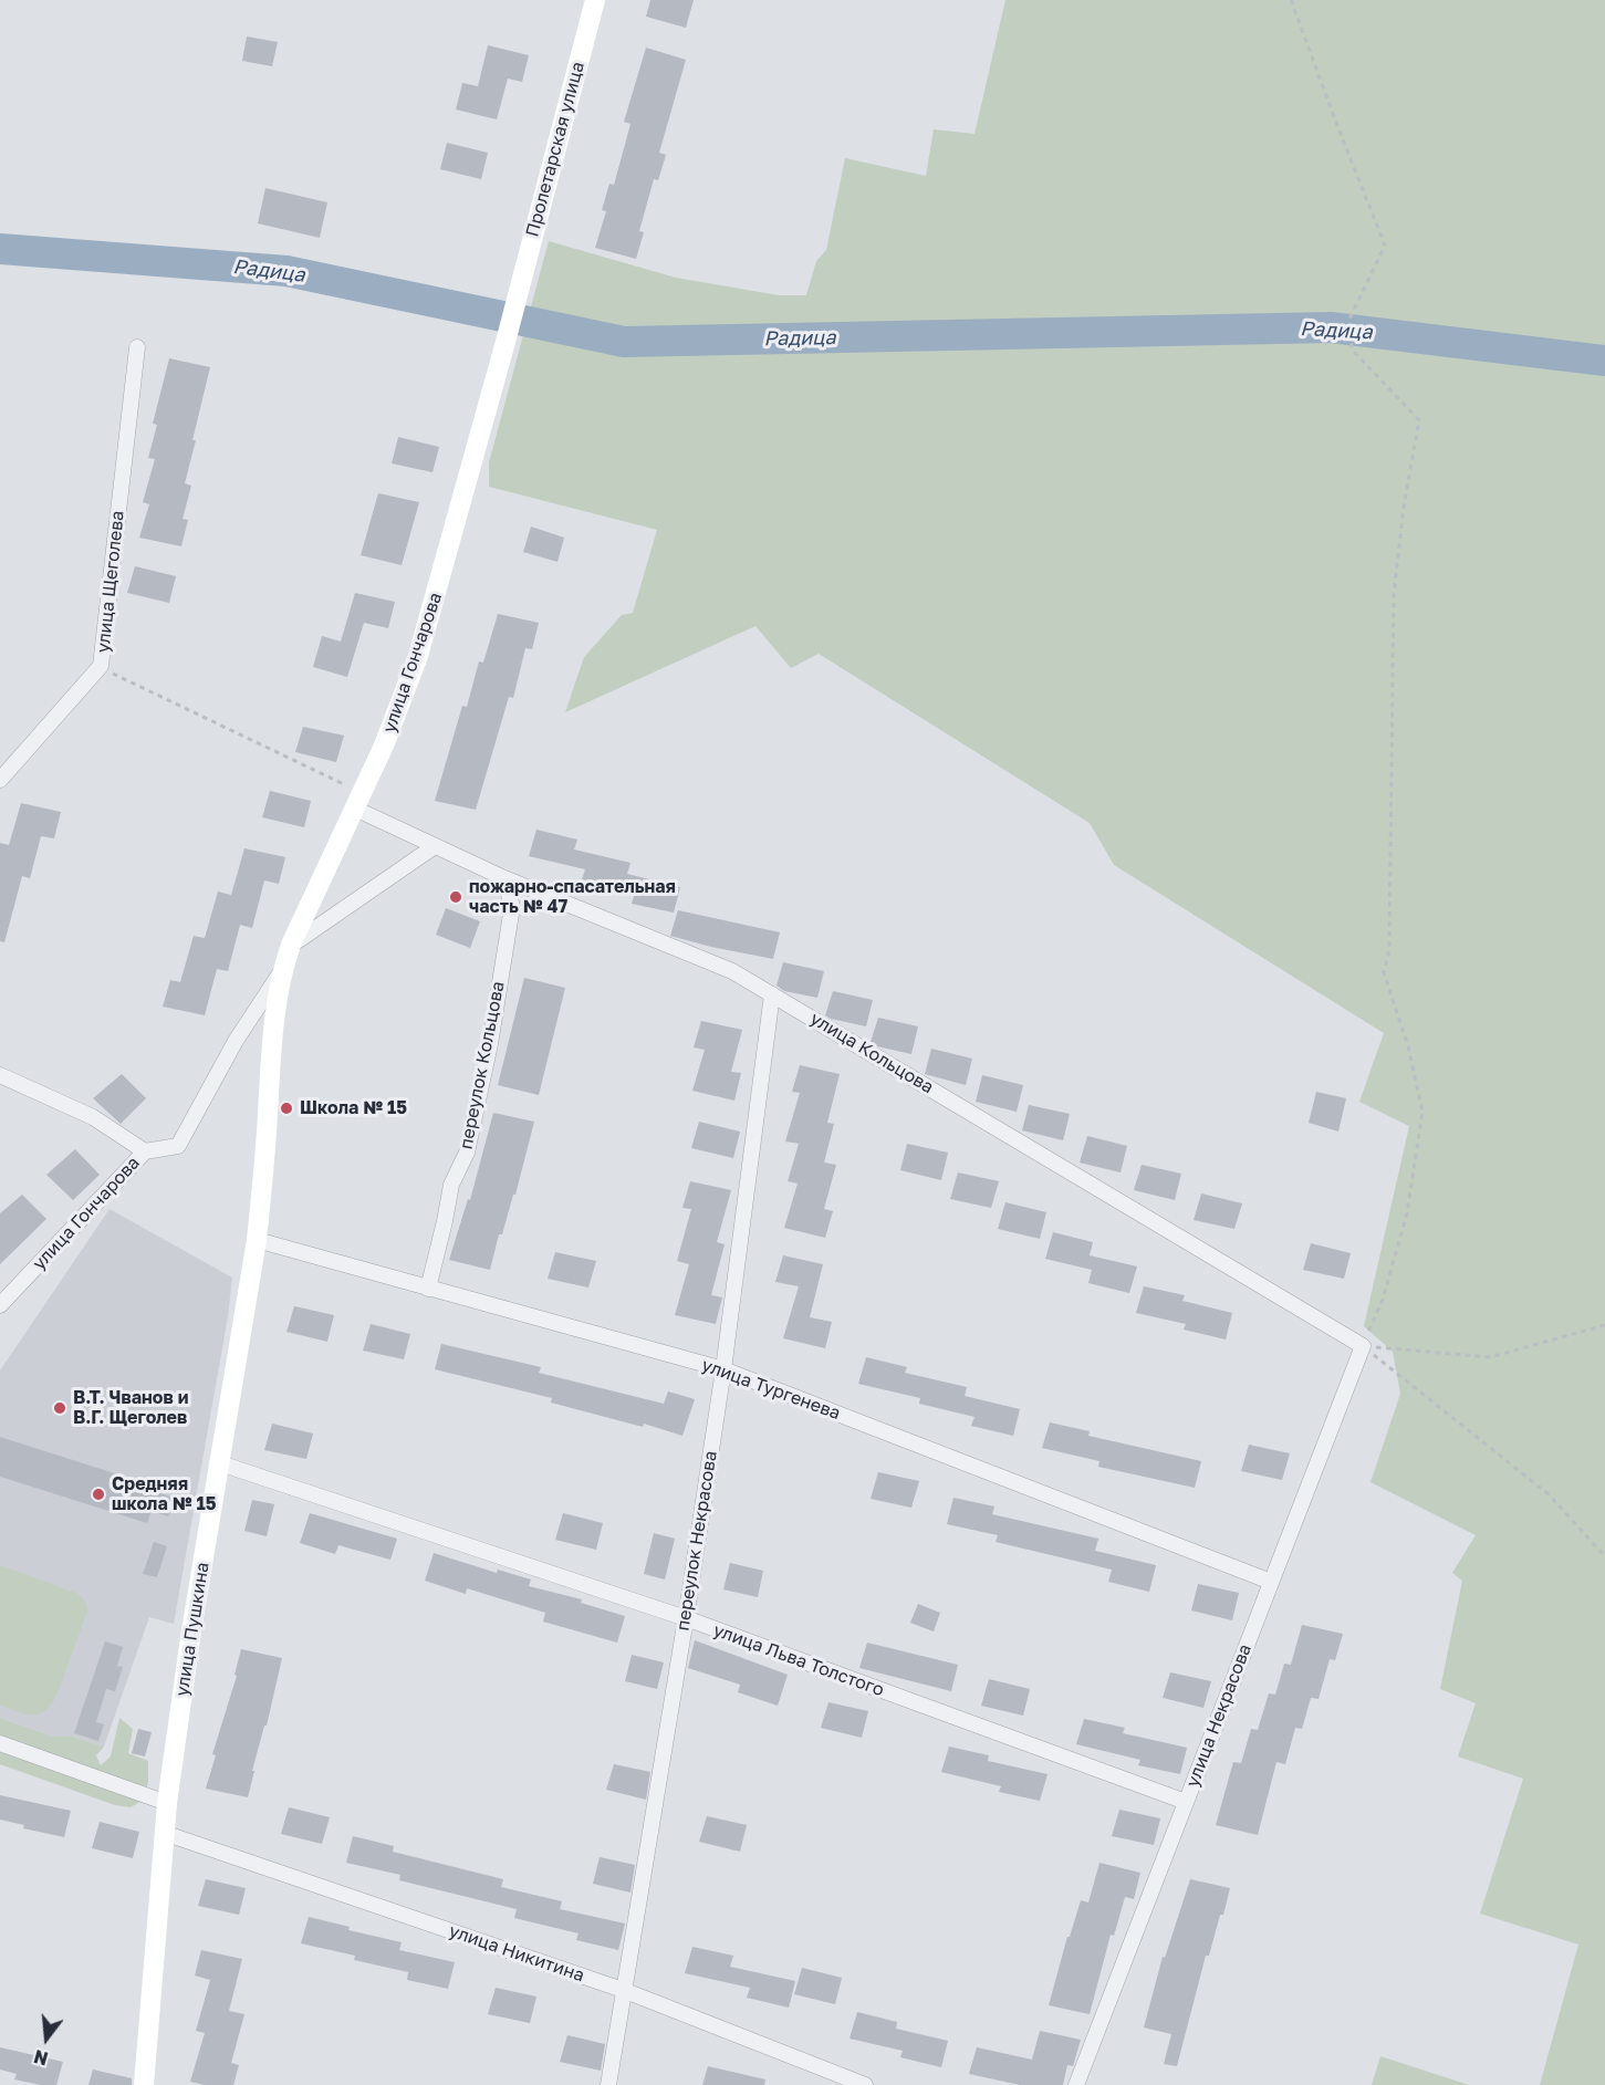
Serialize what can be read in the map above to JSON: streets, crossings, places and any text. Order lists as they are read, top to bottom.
{
  "streets": {
    "street": [
      "Пролетарская улица",
      "улица Щеголева",
      "улица Гончарова",
      "улица Кольцова",
      "переулок Кольцова",
      "улица Тургенева",
      "переулок Некрасова",
      "улица Пушкина",
      "улица Льва Толстого",
      "улица Некрасова",
      "улица Никитина"
    ]
  },
  "crossings": [
    ["Пролетарская улица", "улица Гончарова"],
    ["улица Гончарова", "улица Кольцова"],
    ["улица Гончарова", "улица Пушкина"],
    ["улица Кольцова", "переулок Кольцова"],
    ["улица Кольцова", "переулок Некрасова"],
    ["улица Кольцова", "улица Некрасова"],
    ["переулок Кольцова", "улица Тургенева"],
    ["улица Тургенева", "переулок Некрасова"],
    ["улица Тургенева", "улица Пушкина"],
    ["улица Тургенева", "улица Некрасова"],
    ["переулок Некрасова", "улица Льва Толстого"],
    ["переулок Некрасова", "улица Никитина"],
    ["улица Пушкина", "улица Льва Толстого"],
    ["улица Пушкина", "улица Никитина"],
    ["улица Льва Толстого", "улица Некрасова"]
  ],
  "water": ["Радица"],
  "places": [
    "пожарно-спасательная часть № 47",
    "Школа № 15",
    "В.Т. Чванов и В.Г. Щеголев",
    "Средняя школа № 15"
  ],
  "north": "bottom"
}
